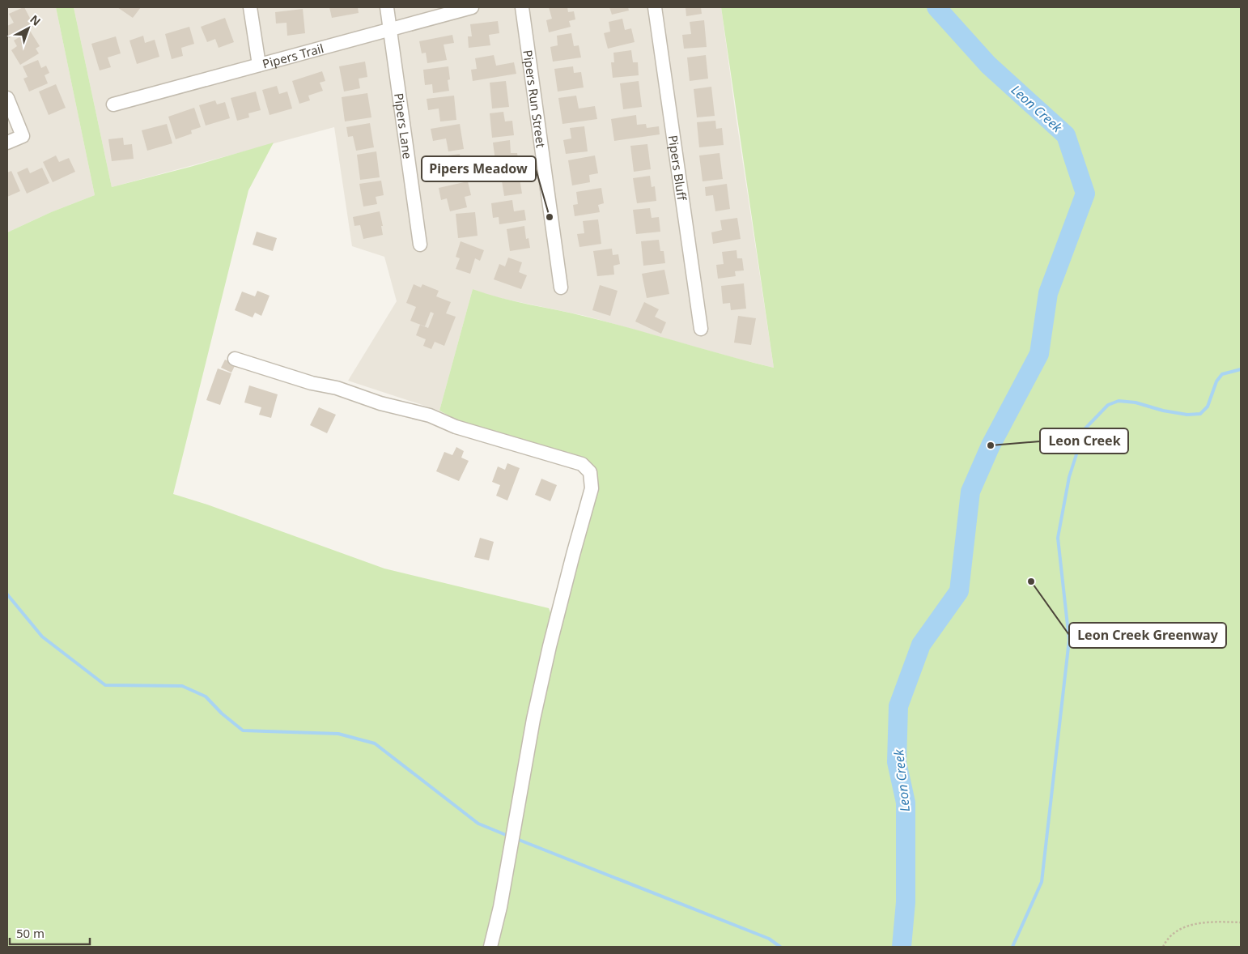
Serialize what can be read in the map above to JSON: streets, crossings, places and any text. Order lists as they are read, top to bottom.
{
  "streets": {
    "street": [
      "Pipers Trail",
      "Pipers Run Street",
      "Pipers Lane",
      "Pipers Bluff"
    ]
  },
  "crossings": [
    ["Pipers Trail", "Pipers Lane"]
  ],
  "water": ["Leon Creek"],
  "places": ["Pipers Meadow", "Leon Creek", "Leon Creek Greenway"],
  "scale_bar": "50 m",
  "north": "top right"
}
